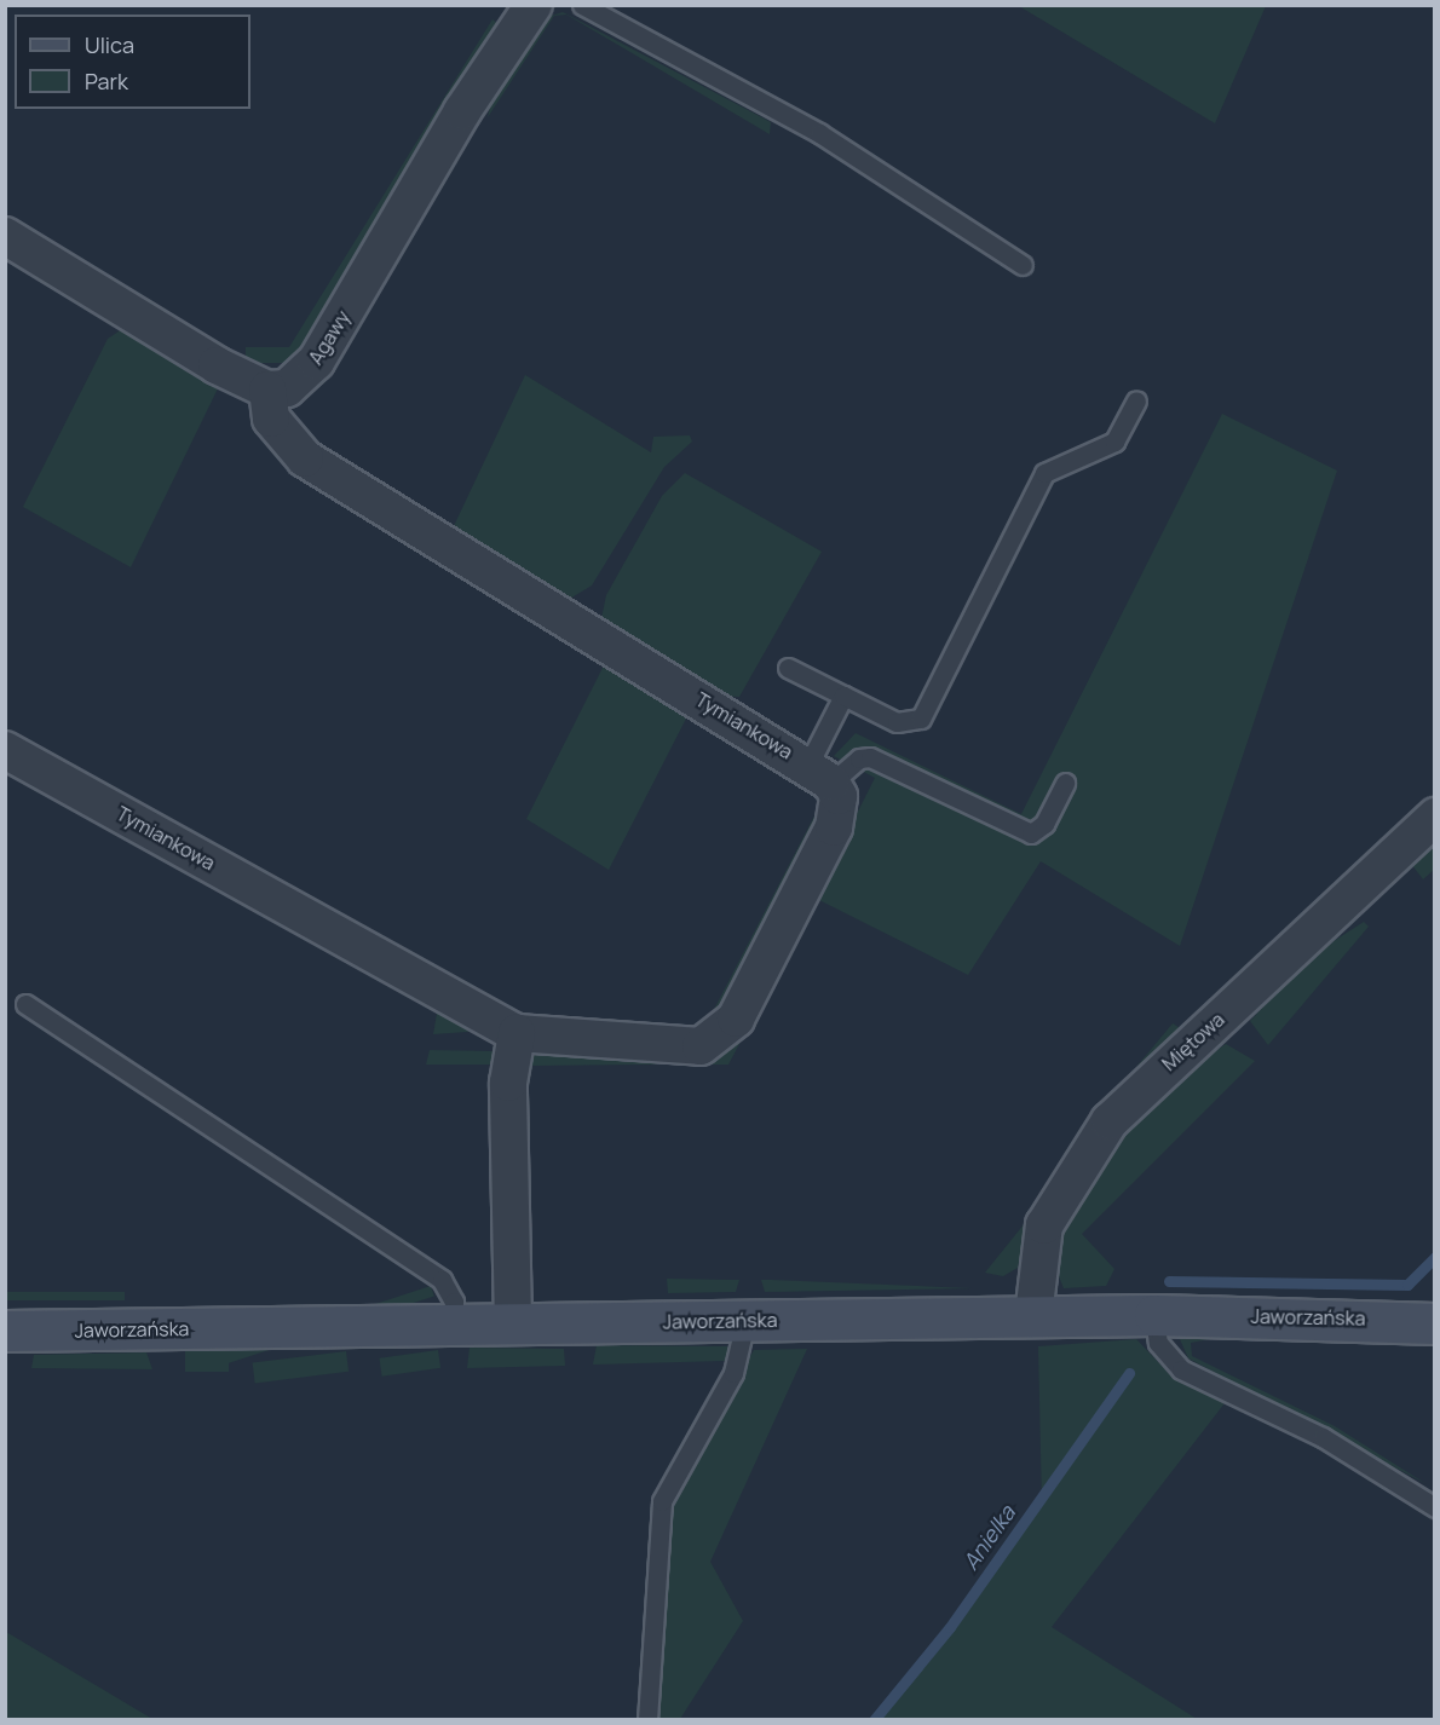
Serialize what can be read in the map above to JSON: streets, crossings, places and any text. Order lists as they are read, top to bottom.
{
  "streets": {
    "street": [
      "Agawy",
      "Tymiankowa",
      "Miętowa",
      "Jaworzańska"
    ]
  },
  "crossings": [
    ["Agawy", "Tymiankowa"],
    ["Miętowa", "Jaworzańska"]
  ],
  "water": ["Anielka"],
  "legend": ["Ulica", "Park"]
}
